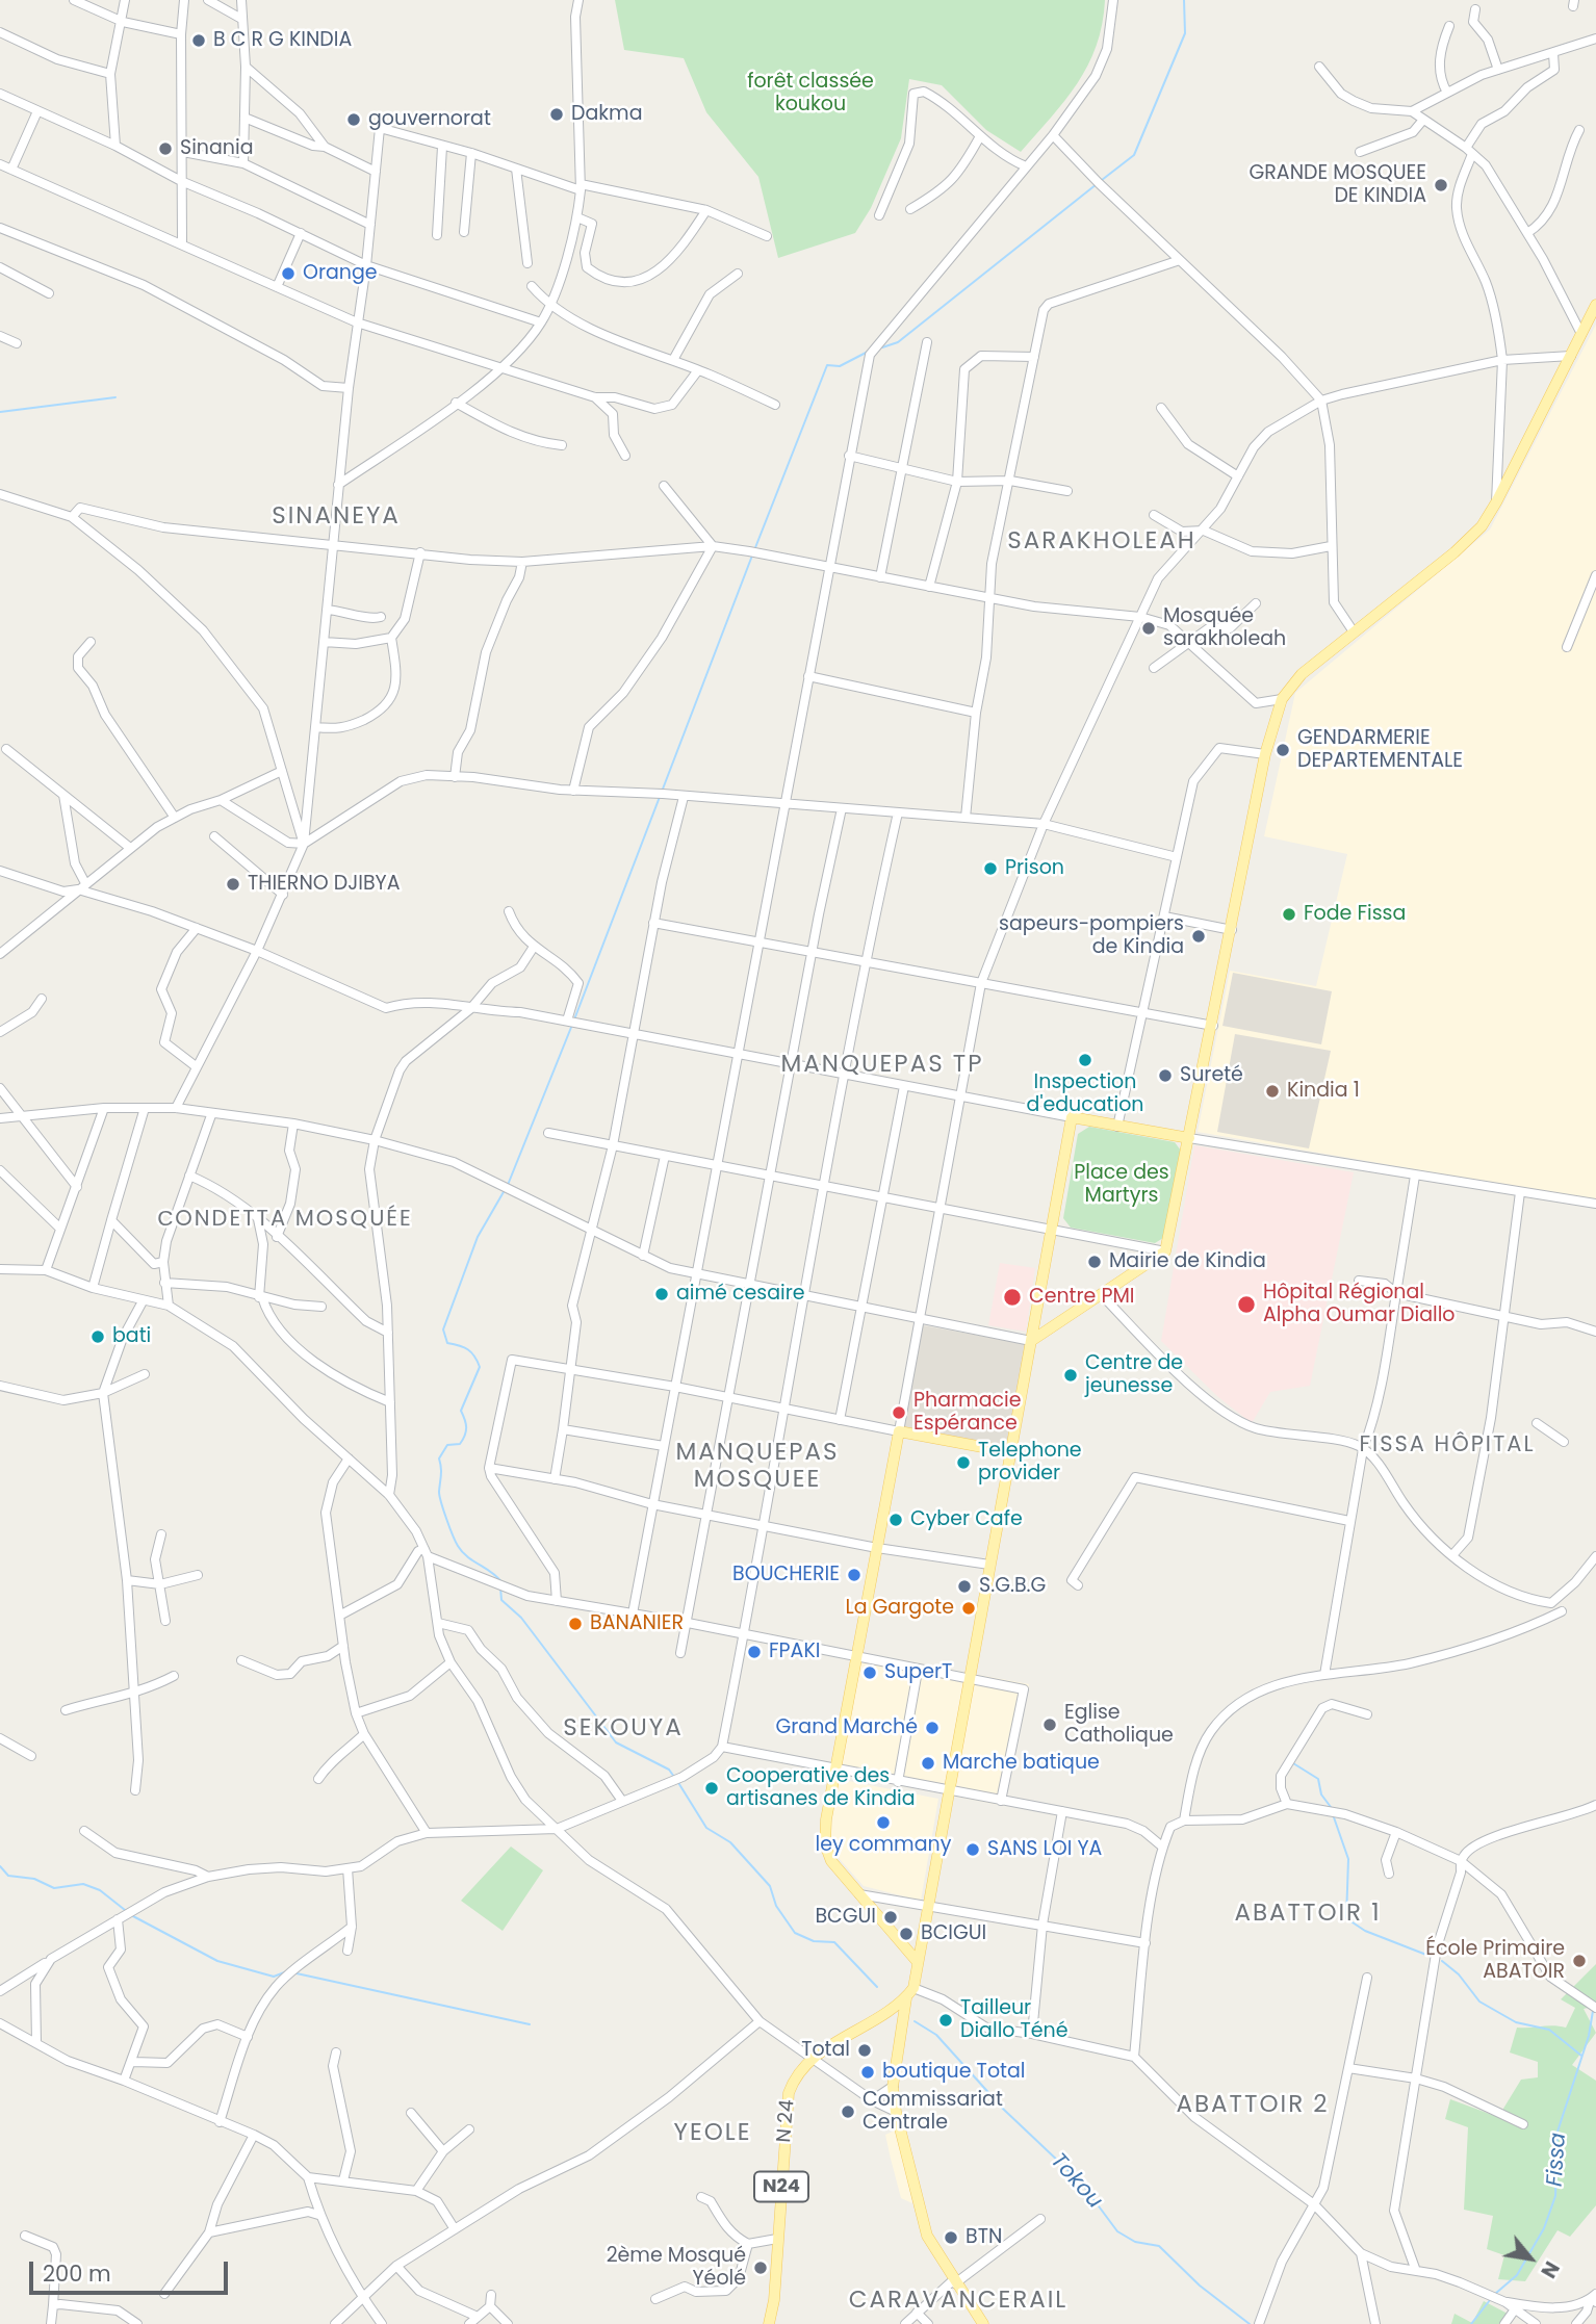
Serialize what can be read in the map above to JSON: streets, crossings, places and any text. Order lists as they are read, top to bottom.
{
  "streets": {
    "main road": ["N 24", "N24"]
  },
  "crossings": [
    ["N 24", "N24"]
  ],
  "districts": [
    "SINANEYA",
    "SARAKHOLEAH",
    "MANQUEPAS TP",
    "СONDETTA MOSQUÉE",
    "FISSA HÔPITAL",
    "MANQUEPAS MOSQUEE",
    "SEKOUYA",
    "ABATTOIR 1",
    "ABATTOIR 2",
    "YEOLE",
    "CARAVANCERAIL"
  ],
  "water": ["Fissa", "Tokou"],
  "parks": ["forêt classée koukou", "Place des Martyrs"],
  "places": [
    "B C R G KINDIA",
    "Dakma",
    "gouvernorat",
    "Sinania",
    "GRANDE MOSQUEE DE KINDIA",
    "Orange",
    "Mosquée sarakholeah",
    "GENDARMERIE DEPARTEMENTALE",
    "Prison",
    "THIERNO DJIBYA",
    "Fode Fissa",
    "sapeurs-pompiers de Kindia",
    "Inspection d'education",
    "Sureté",
    "Kindia 1",
    "Mairie de Kindia",
    "aimé cesaire",
    "Centre PMI",
    "Hôpital Régional Alpha Oumar Diallo",
    "bati",
    "Centre de jeunesse",
    "Pharmacie Espérance",
    "Telephone provider",
    "Cyber Cafe",
    "BOUCHERIE",
    "S.G.B.G",
    "La Gargote",
    "BANANIER",
    "FPAKI",
    "SuperT",
    "Eglise Catholique",
    "Grand Marché",
    "Marche batique",
    "Cooperative des artisanes de Kindia",
    "ley commany",
    "SANS LOI YA",
    "BCGUI",
    "BCIGUI",
    "École Primaire ABATOIR",
    "Tailleur Diallo Téné",
    "Total",
    "boutique Total",
    "Commissariat Centrale",
    "BTN",
    "2ème Mosqué Yéolé"
  ],
  "scale_bar": "200 m",
  "north": "bottom right"
}
